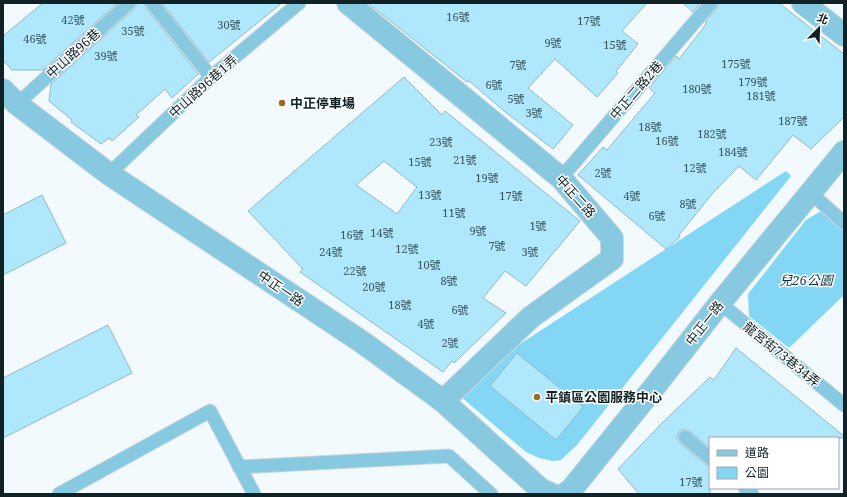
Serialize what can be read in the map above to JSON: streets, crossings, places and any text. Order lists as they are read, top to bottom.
{
  "streets": {
    "street": ["中正二路", "中正一路"],
    "lane": [
      "中山路96巷",
      "中山路96巷1弄",
      "中正二路2巷",
      "龍宮街73巷34弄"
    ]
  },
  "crossings": [
    ["中山路96巷", "中正一路"],
    ["中山路96巷1弄", "中正一路"],
    ["中正二路2巷", "中正二路"],
    ["中正二路", "中正一路"],
    ["中正一路", "龍宮街73巷34弄"]
  ],
  "parks": ["兒26公園"],
  "places": ["中正停車場", "平鎮區公園服務中心"],
  "house_numbers": [
    "16號",
    "42號",
    "17號",
    "30號",
    "35號",
    "46號",
    "9號",
    "15號",
    "39號",
    "175號",
    "7號",
    "179號",
    "6號",
    "180號",
    "181號",
    "5號",
    "3號",
    "187號",
    "18號",
    "182號",
    "16號",
    "23號",
    "184號",
    "21號",
    "15號",
    "12號",
    "2號",
    "19號",
    "13號",
    "17號",
    "4號",
    "8號",
    "11號",
    "6號",
    "1號",
    "9號",
    "14號",
    "16號",
    "7號",
    "12號",
    "24號",
    "3號",
    "10號",
    "22號",
    "8號",
    "20號",
    "18號",
    "6號",
    "4號",
    "2號",
    "17號"
  ],
  "legend": ["道路", "公園"],
  "north": "top right"
}
